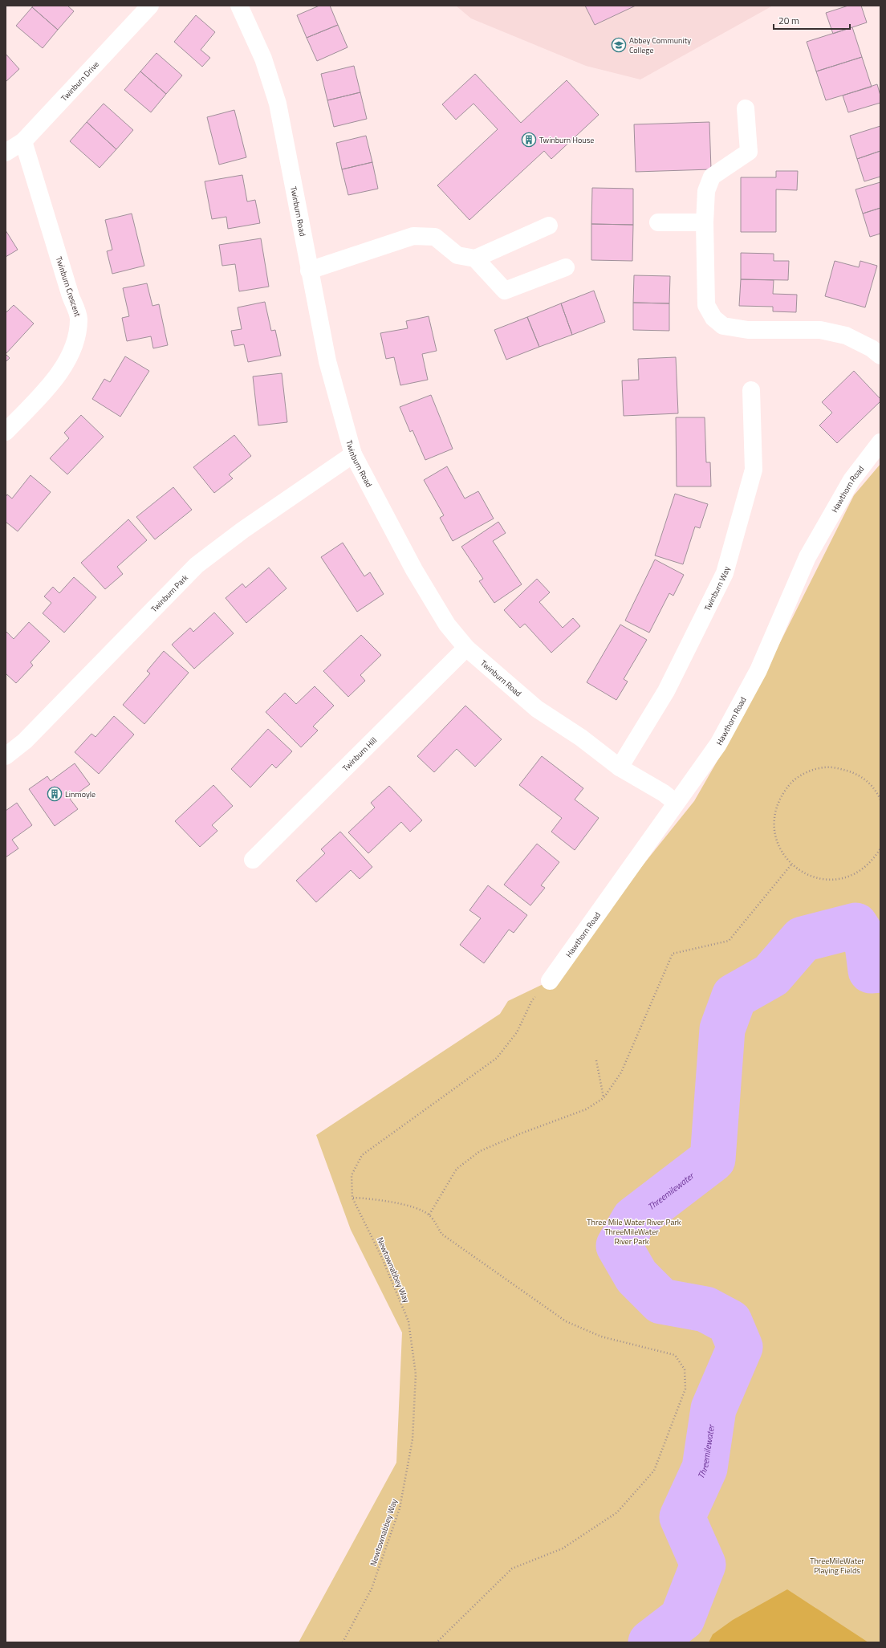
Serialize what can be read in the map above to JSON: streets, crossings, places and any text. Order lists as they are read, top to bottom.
{
  "streets": {
    "street": [
      "Twinburn Drive",
      "Twinburn Road",
      "Twinburn Crescent",
      "Hawthorn Road",
      "Twinburn Way",
      "Twinburn Park",
      "Twinburn Hill"
    ],
    "path": ["Newtownabbey Way"]
  },
  "crossings": [
    ["Twinburn Drive", "Twinburn Crescent"],
    ["Twinburn Road", "Hawthorn Road"],
    ["Twinburn Road", "Twinburn Way"],
    ["Twinburn Road", "Twinburn Park"],
    ["Twinburn Road", "Twinburn Hill"],
    ["Hawthorn Road", "Newtownabbey Way"]
  ],
  "water": ["Threemilewater"],
  "parks": ["Three Mile Water River Park", "ThreeMileWater River Park", "ThreeMileWater Playing Fields"],
  "places": {
    "school or university": ["Abbey Community College"],
    "building": ["Twinburn House", "Linmoyle"]
  },
  "scale_bar": "20 m"
}
